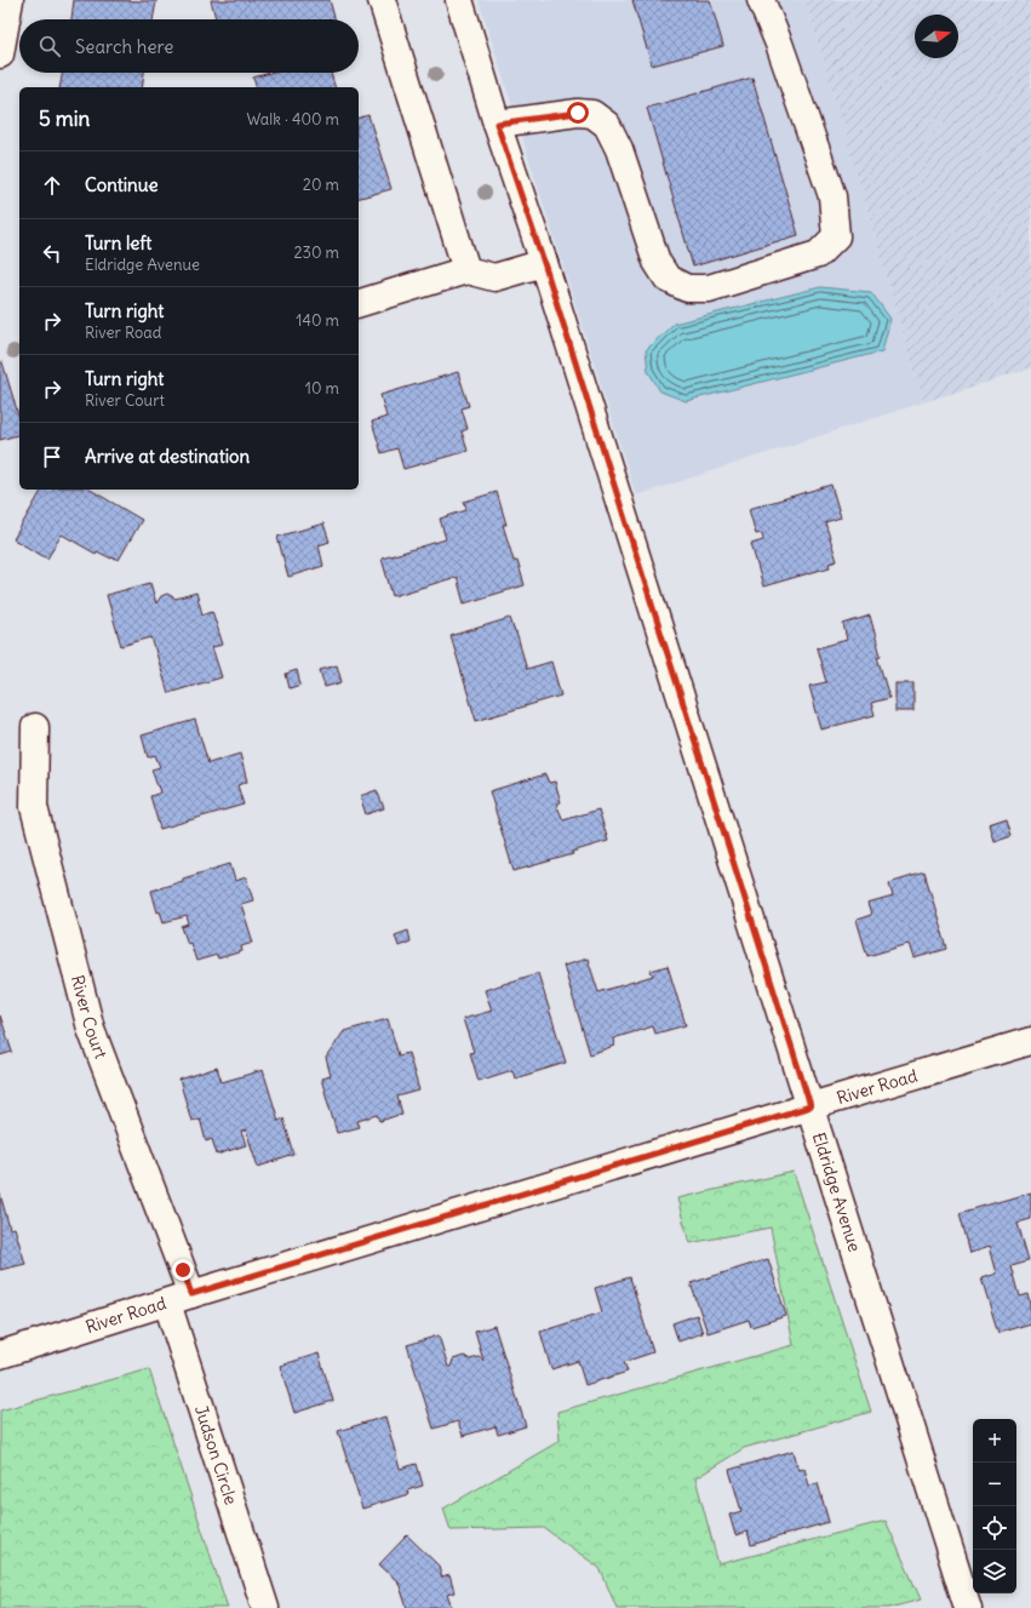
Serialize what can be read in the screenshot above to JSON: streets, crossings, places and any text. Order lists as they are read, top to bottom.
{
  "streets": {
    "street": [
      "River Court",
      "River Road",
      "Eldridge Avenue",
      "Judson Circle"
    ]
  },
  "crossings": [
    ["River Court", "River Road"],
    ["River Court", "Judson Circle"],
    ["River Road", "Eldridge Avenue"],
    ["River Road", "Judson Circle"]
  ],
  "north": "right",
  "page": {
    "search": "Search here",
    "heading": ["5 min", "Walk · 400 m"],
    "list": [
      ["Continue", "20 m"],
      ["Turn left", "Eldridge Avenue", "230 m"],
      ["Turn right", "River Road", "140 m"],
      ["Turn right", "River Court", "10 m"],
      "Arrive at destination"
    ],
    "map_buttons": ["+", "−"]
  }
}
